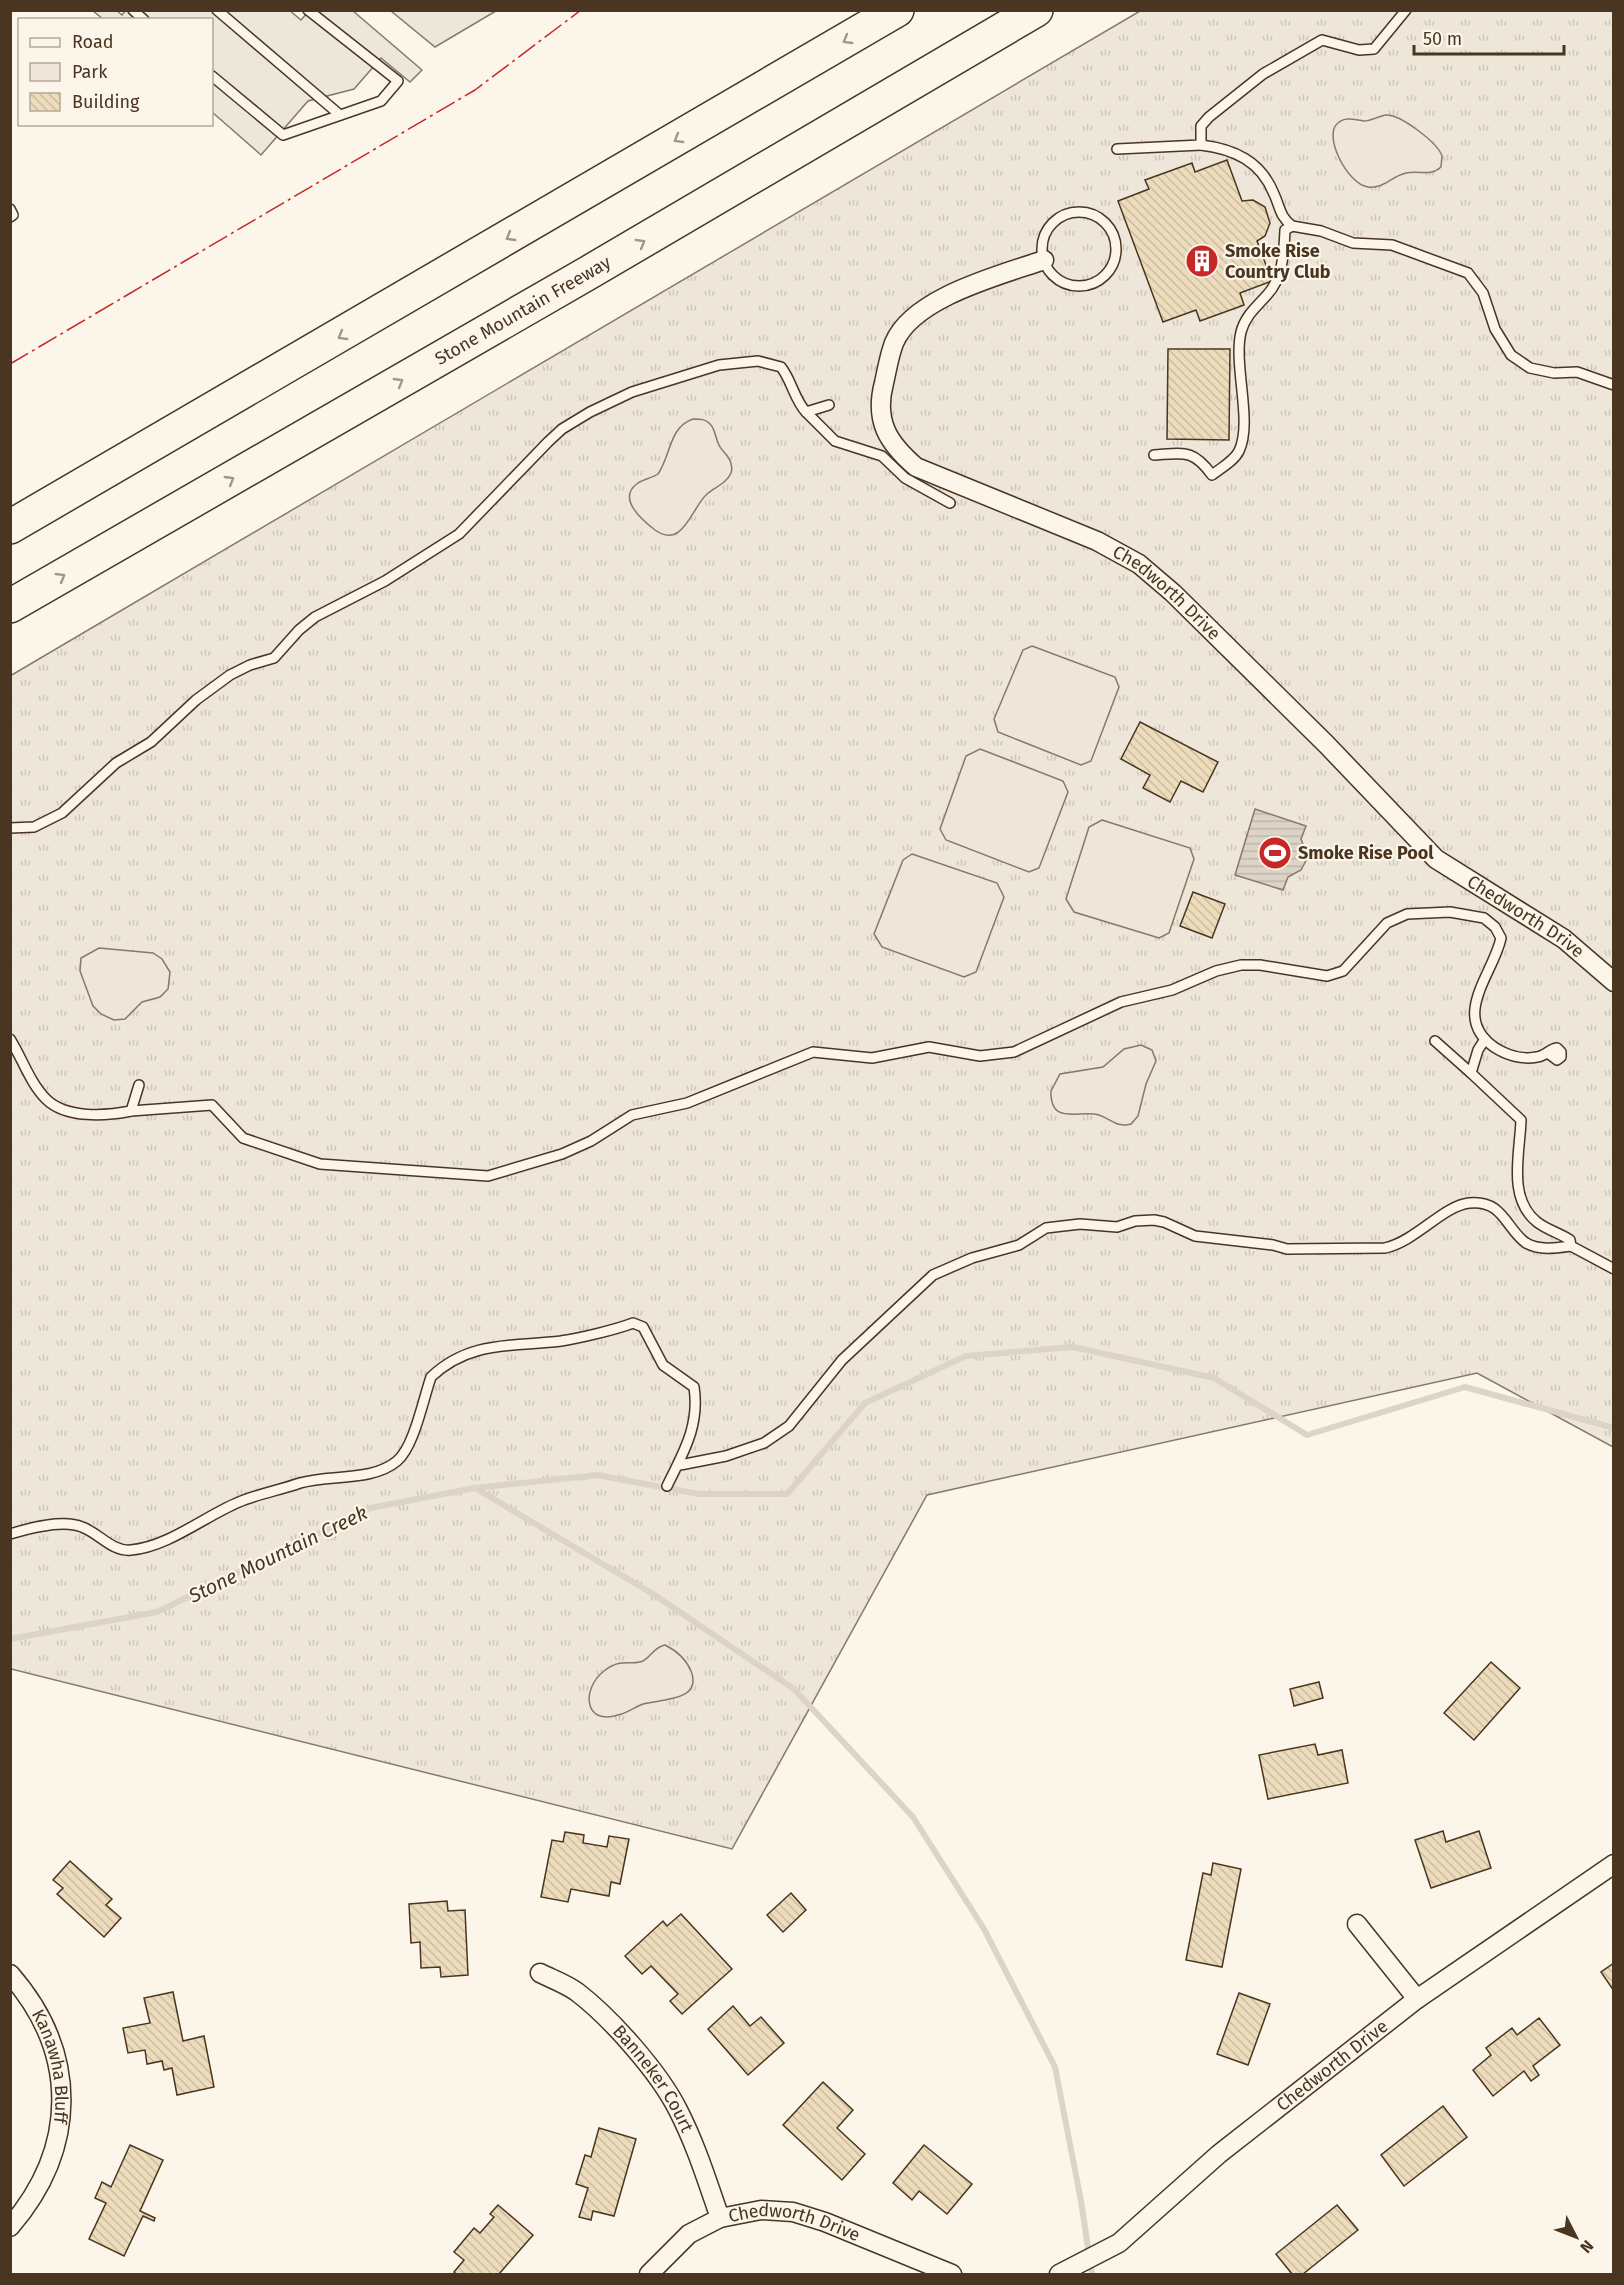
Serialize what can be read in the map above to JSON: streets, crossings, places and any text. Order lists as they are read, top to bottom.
{
  "streets": {
    "highway": ["Stone Mountain Freeway"],
    "street": ["Chedworth Drive", "Kanawha Bluff", "Banneker Court"]
  },
  "crossings": [
    ["Chedworth Drive", "Banneker Court"]
  ],
  "water": ["Stone Mountain Creek"],
  "places": {
    "building": ["Smoke Rise Country Club"],
    "sports": ["Smoke Rise Pool"]
  },
  "legend": ["Road", "Park", "Building"],
  "scale_bar": "50 m",
  "north": "bottom right"
}
